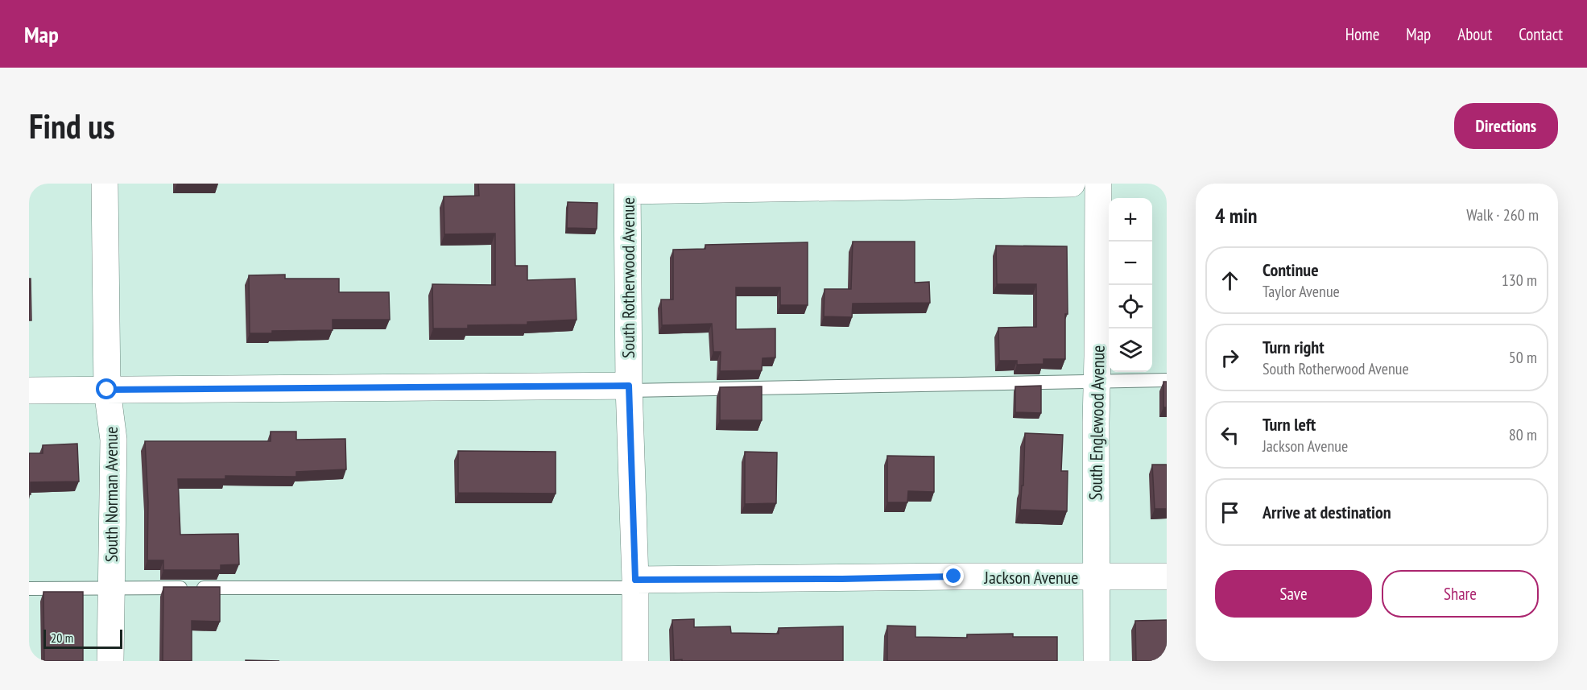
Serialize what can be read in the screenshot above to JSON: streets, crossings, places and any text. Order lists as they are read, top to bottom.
{
  "streets": {
    "street": [
      "South Rotherwood Avenue",
      "South Englewood Avenue",
      "South Norman Avenue",
      "Jackson Avenue"
    ]
  },
  "crossings": [
    ["South Rotherwood Avenue", "Jackson Avenue"],
    ["South Englewood Avenue", "Jackson Avenue"]
  ],
  "scale_bar": "20 m",
  "page": {
    "header": "Map",
    "nav": [
      "Home",
      "Map",
      "About",
      "Contact"
    ],
    "buttons": [
      "Directions",
      ["Save", "Share"]
    ],
    "title": "Find us",
    "heading": ["4 min", "Walk · 260 m"],
    "map_buttons": ["+", "−"],
    "list": [
      ["Continue", "Taylor Avenue", "130 m"],
      ["Turn right", "South Rotherwood Avenue", "50 m"],
      ["Turn left", "Jackson Avenue", "80 m"],
      "Arrive at destination"
    ],
    "scale": "20 m"
  }
}
